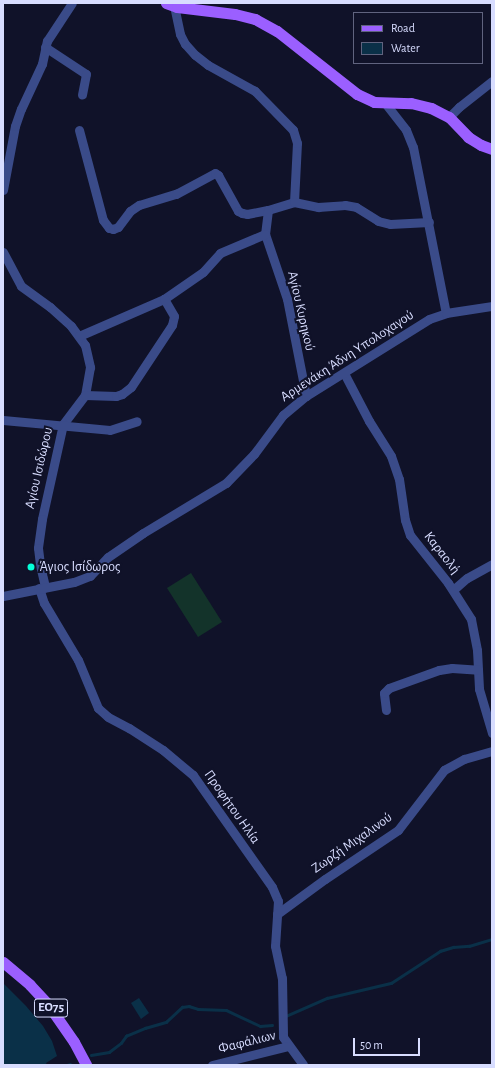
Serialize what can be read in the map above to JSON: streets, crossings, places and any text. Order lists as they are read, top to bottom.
{
  "streets": {
    "main road": ["ΕΟ75"],
    "street": [
      "Αγίου Κυρηκού",
      "Αρμενάκη Άδνη Υπολοχαγού",
      "Αγίου Ισιδώρου",
      "Καραολή",
      "Προφήτου Ηλία",
      "Ζωρζή Μιχαλινού",
      "Φαφάλιων"
    ]
  },
  "crossings": [
    ["Αγίου Κυρηκού", "Αρμενάκη Άδνη Υπολοχαγού"],
    ["Αρμενάκη Άδνη Υπολοχαγού", "Αγίου Ισιδώρου"],
    ["Αρμενάκη Άδνη Υπολοχαγού", "Καραολή"],
    ["Αρμενάκη Άδνη Υπολοχαγού", "Προφήτου Ηλία"],
    ["Αγίου Ισιδώρου", "Προφήτου Ηλία"],
    ["Προφήτου Ηλία", "Ζωρζή Μιχαλινού"],
    ["Προφήτου Ηλία", "Φαφάλιων"]
  ],
  "places": ["Άγιος Ισίδωρος"],
  "legend": ["Road", "Water"],
  "scale_bar": "50 m"
}
